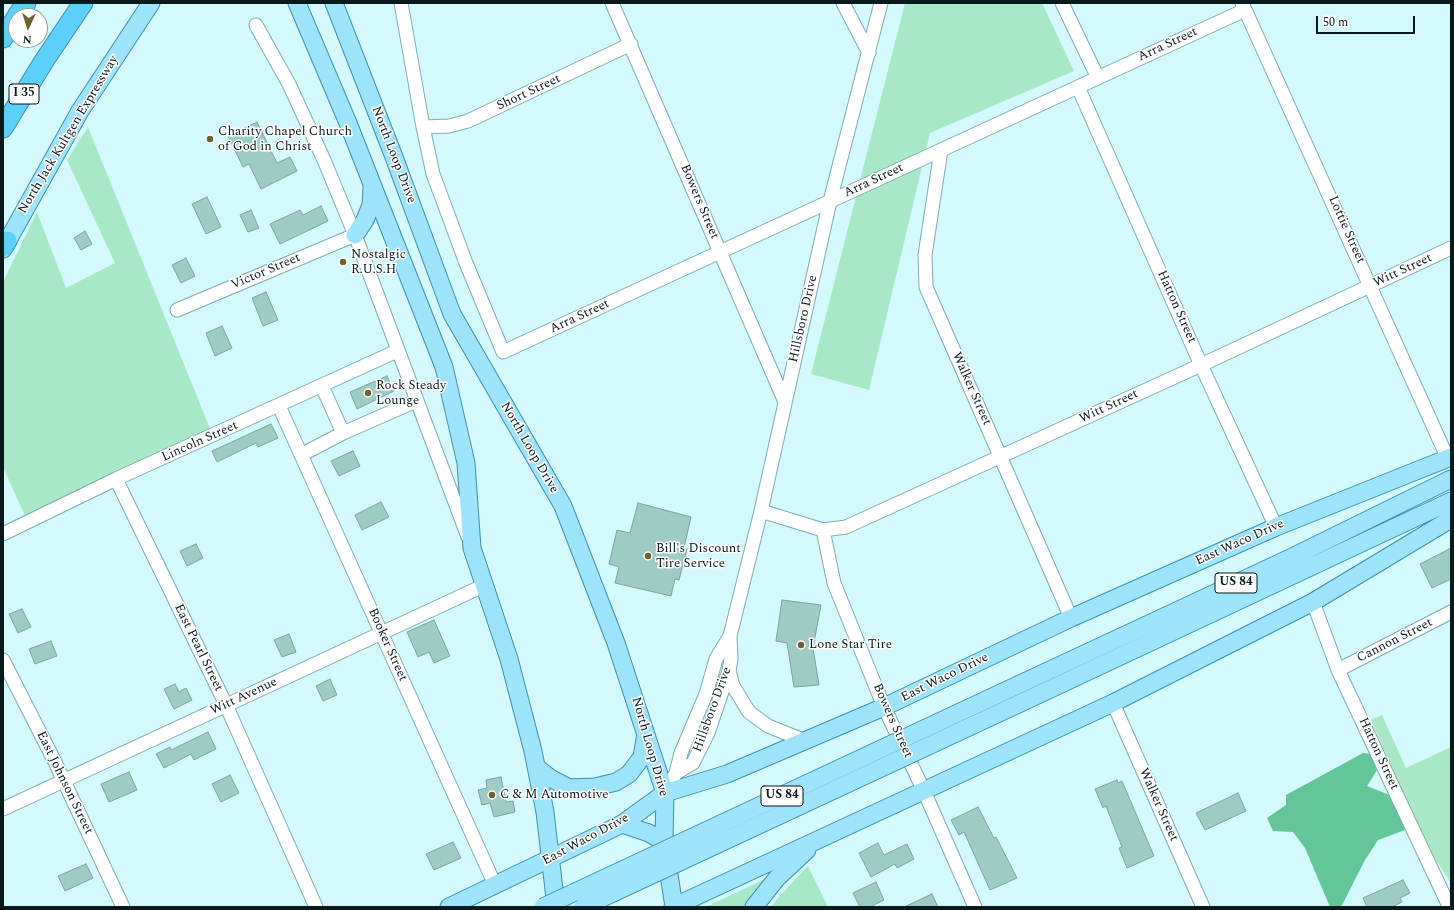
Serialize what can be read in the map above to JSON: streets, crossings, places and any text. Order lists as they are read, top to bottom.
{
  "streets": {
    "highway": ["I 35"],
    "main road": [
      "North Jack Kultgen Expressway",
      "North Loop Drive",
      "East Waco Drive",
      "US 84"
    ],
    "street": [
      "Arra Street",
      "Short Street",
      "Bowers Street",
      "Lottie Street",
      "Witt Street",
      "Victor Street",
      "Hatton Street",
      "Hillsboro Drive",
      "Walker Street",
      "Lincoln Street",
      "Cannon Street",
      "Booker Street",
      "East Pearl Street",
      "Witt Avenue",
      "East Johnson Street"
    ]
  },
  "crossings": [
    ["Arra Street", "Short Street"],
    ["Arra Street", "Bowers Street"],
    ["Arra Street", "Lottie Street"],
    ["Arra Street", "Hatton Street"],
    ["Arra Street", "Hillsboro Drive"],
    ["Arra Street", "Walker Street"],
    ["Short Street", "Bowers Street"],
    ["North Loop Drive", "Hillsboro Drive"],
    ["North Loop Drive", "East Waco Drive"],
    ["Bowers Street", "Witt Street"],
    ["Bowers Street", "Hillsboro Drive"],
    ["Bowers Street", "East Waco Drive"],
    ["Lottie Street", "Witt Street"],
    ["Lottie Street", "East Waco Drive"],
    ["Witt Street", "Hatton Street"],
    ["Witt Street", "Hillsboro Drive"],
    ["Witt Street", "Walker Street"],
    ["Hatton Street", "East Waco Drive"],
    ["Hatton Street", "Cannon Street"],
    ["Hillsboro Drive", "East Waco Drive"],
    ["Walker Street", "East Waco Drive"],
    ["Lincoln Street", "Booker Street"],
    ["Lincoln Street", "East Pearl Street"],
    ["East Waco Drive", "Booker Street"],
    ["Booker Street", "Witt Avenue"],
    ["East Pearl Street", "Witt Avenue"],
    ["Witt Avenue", "East Johnson Street"]
  ],
  "places": [
    "Charity Chapel Church of God in Christ",
    "Nostalgic R.U.S.H",
    "Rock Steady Lounge",
    "Bill's Discount Tire Service",
    "Lone Star Tire",
    "C & M Automotive"
  ],
  "scale_bar": "50 m",
  "north": "bottom"
}
